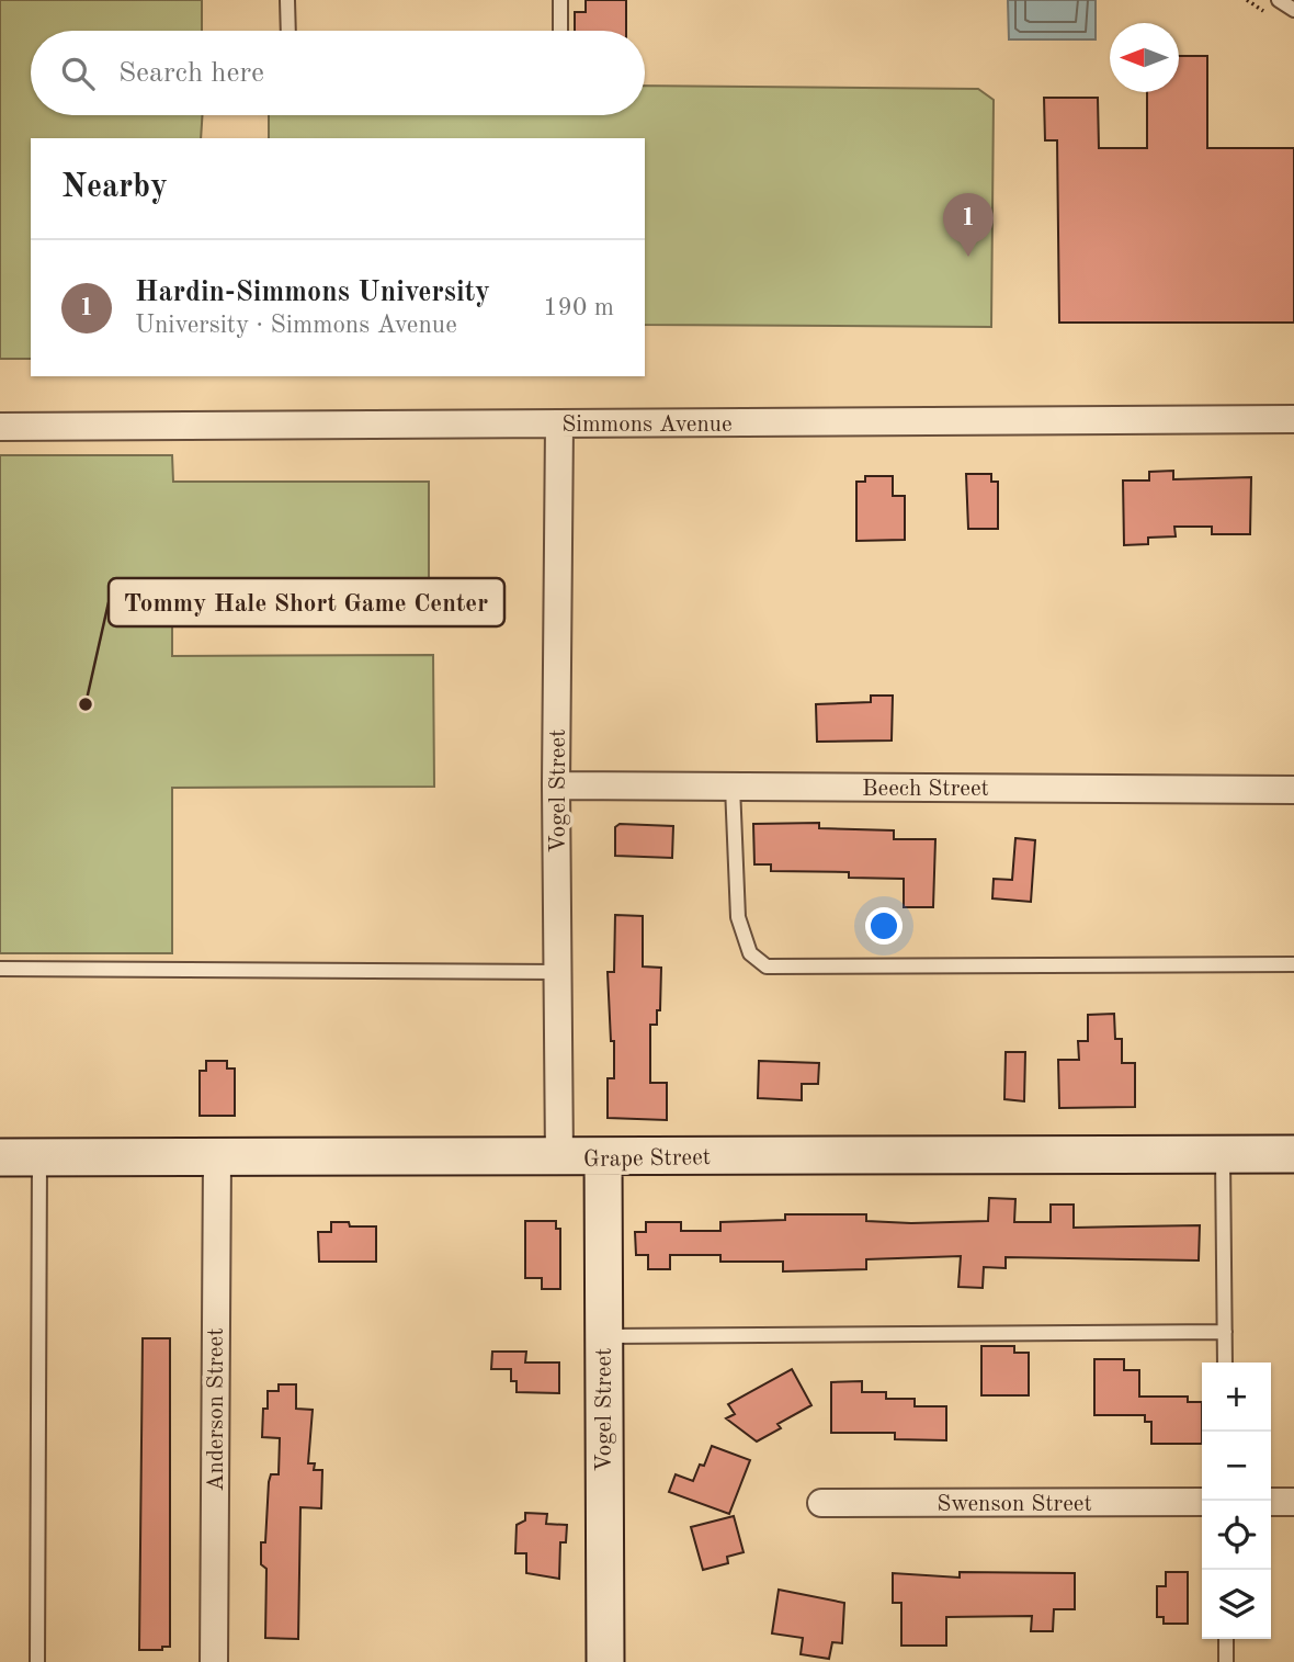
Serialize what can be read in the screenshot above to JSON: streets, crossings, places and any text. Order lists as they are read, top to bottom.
{
  "streets": {
    "street": [
      "Simmons Avenue",
      "Beech Street",
      "Vogel Street",
      "Grape Street",
      "Anderson Street",
      "Swenson Street"
    ]
  },
  "crossings": [
    ["Simmons Avenue", "Vogel Street"],
    ["Beech Street", "Vogel Street"],
    ["Vogel Street", "Grape Street"],
    ["Grape Street", "Anderson Street"]
  ],
  "places": ["Tommy Hale Short Game Center"],
  "north": "left",
  "page": {
    "search": "Search here",
    "heading": "Nearby",
    "pins": "1",
    "list": [
      {
        "mark": "1",
        "name": "Hardin-Simmons University",
        "note": "University · Simmons Avenue",
        "value": "190 m"
      }
    ],
    "map_buttons": ["+", "−"]
  }
}
